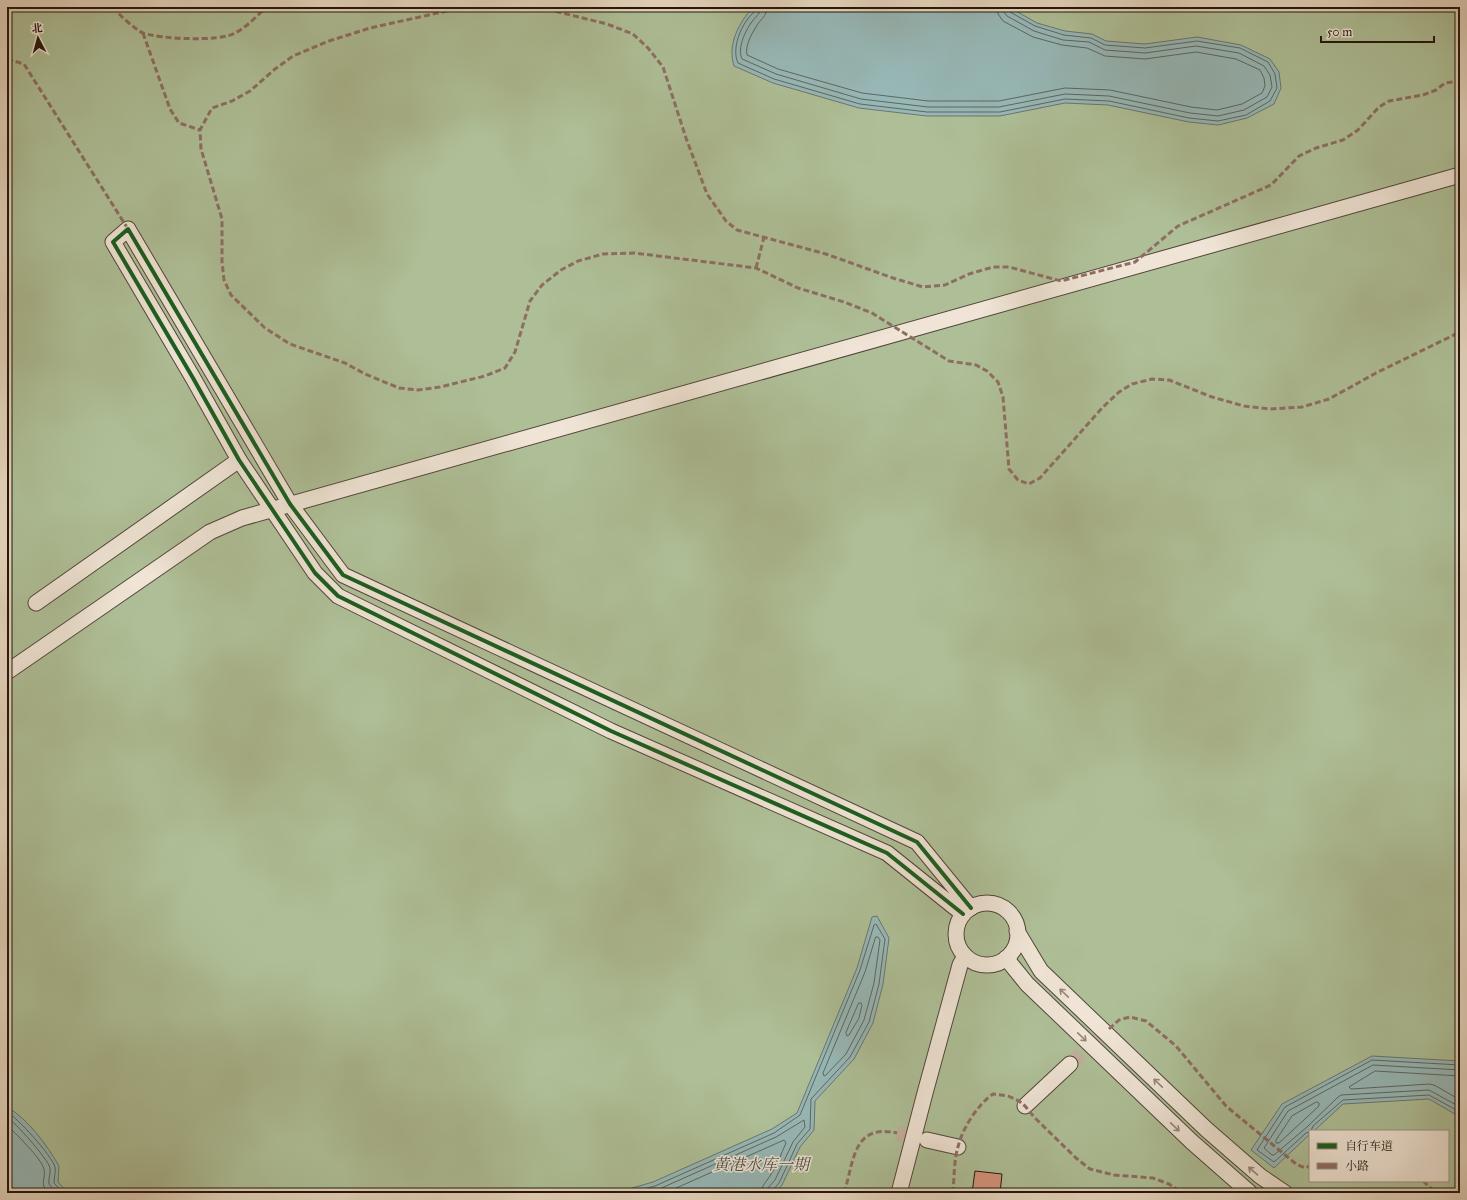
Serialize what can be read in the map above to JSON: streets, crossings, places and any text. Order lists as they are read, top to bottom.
{
  "water": ["黄港水库一期"],
  "legend": ["自行车道", "小路"],
  "scale_bar": "50 m",
  "north": "top"
}
